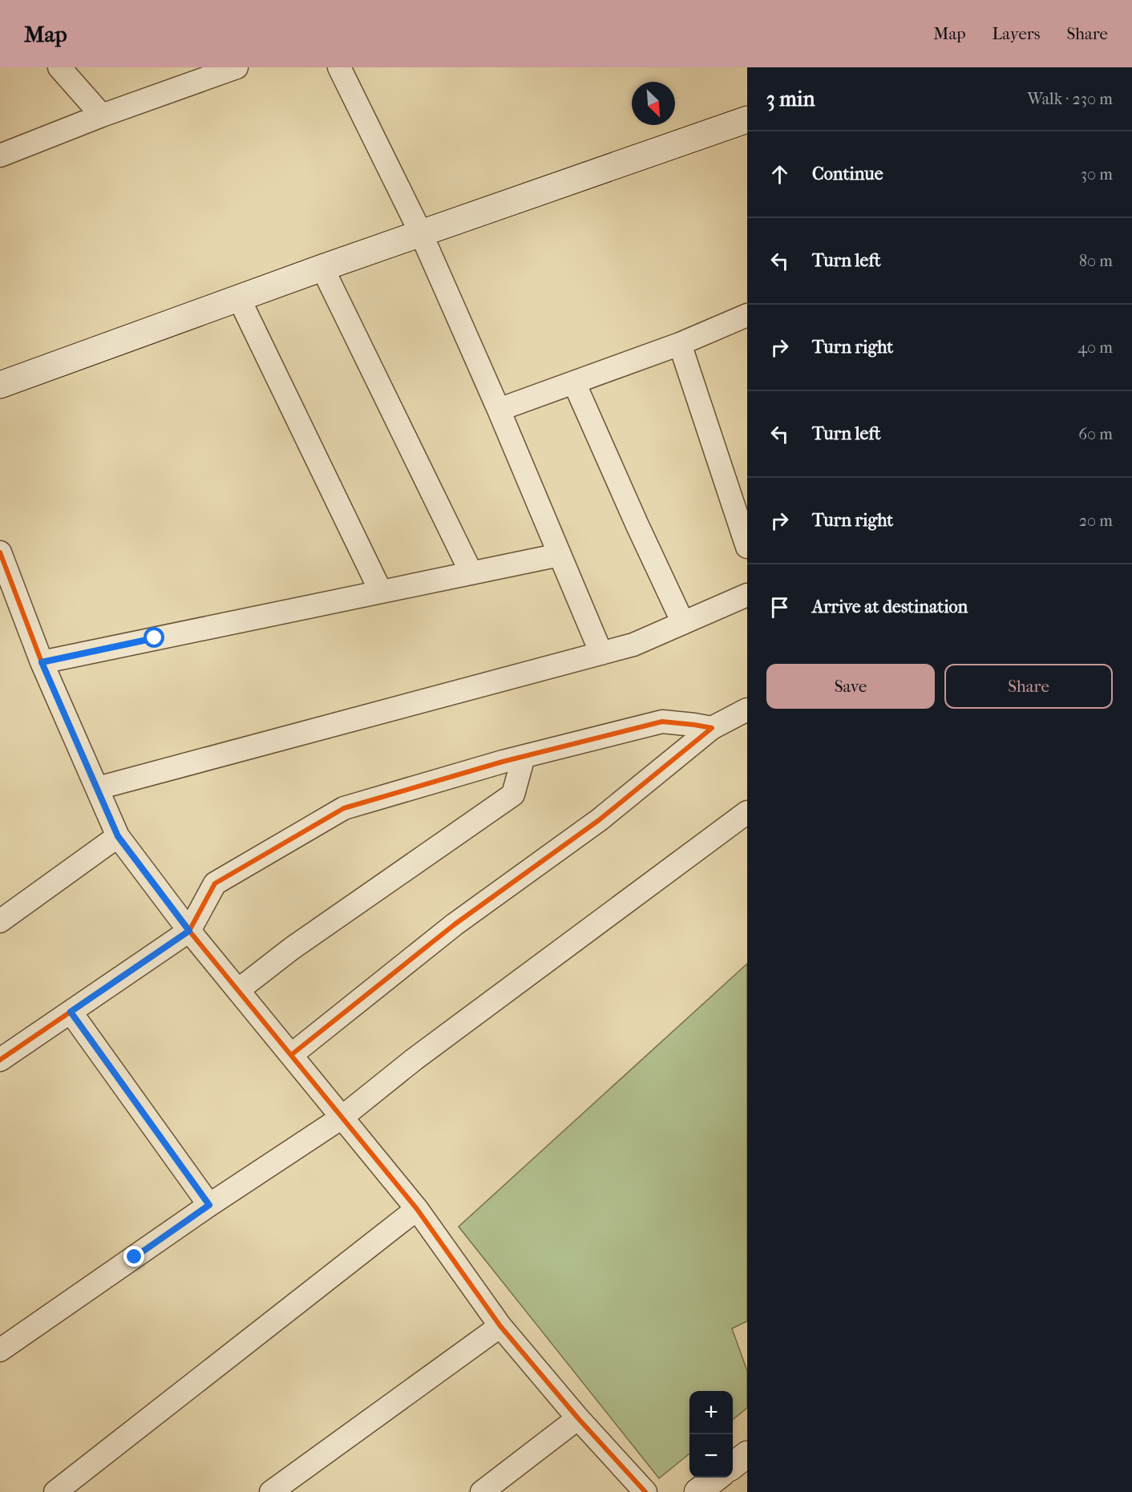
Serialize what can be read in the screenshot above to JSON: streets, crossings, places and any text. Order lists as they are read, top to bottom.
{
  "north": "bottom right",
  "page": {
    "header": "Map",
    "nav": ["Map", "Layers", "Share"],
    "heading": ["3 min", "Walk · 230 m"],
    "list": [
      ["Continue", "30 m"],
      ["Turn left", "80 m"],
      ["Turn right", "40 m"],
      ["Turn left", "60 m"],
      ["Turn right", "20 m"],
      "Arrive at destination"
    ],
    "buttons": ["Save", "Share"],
    "map_buttons": ["+", "−"]
  }
}
